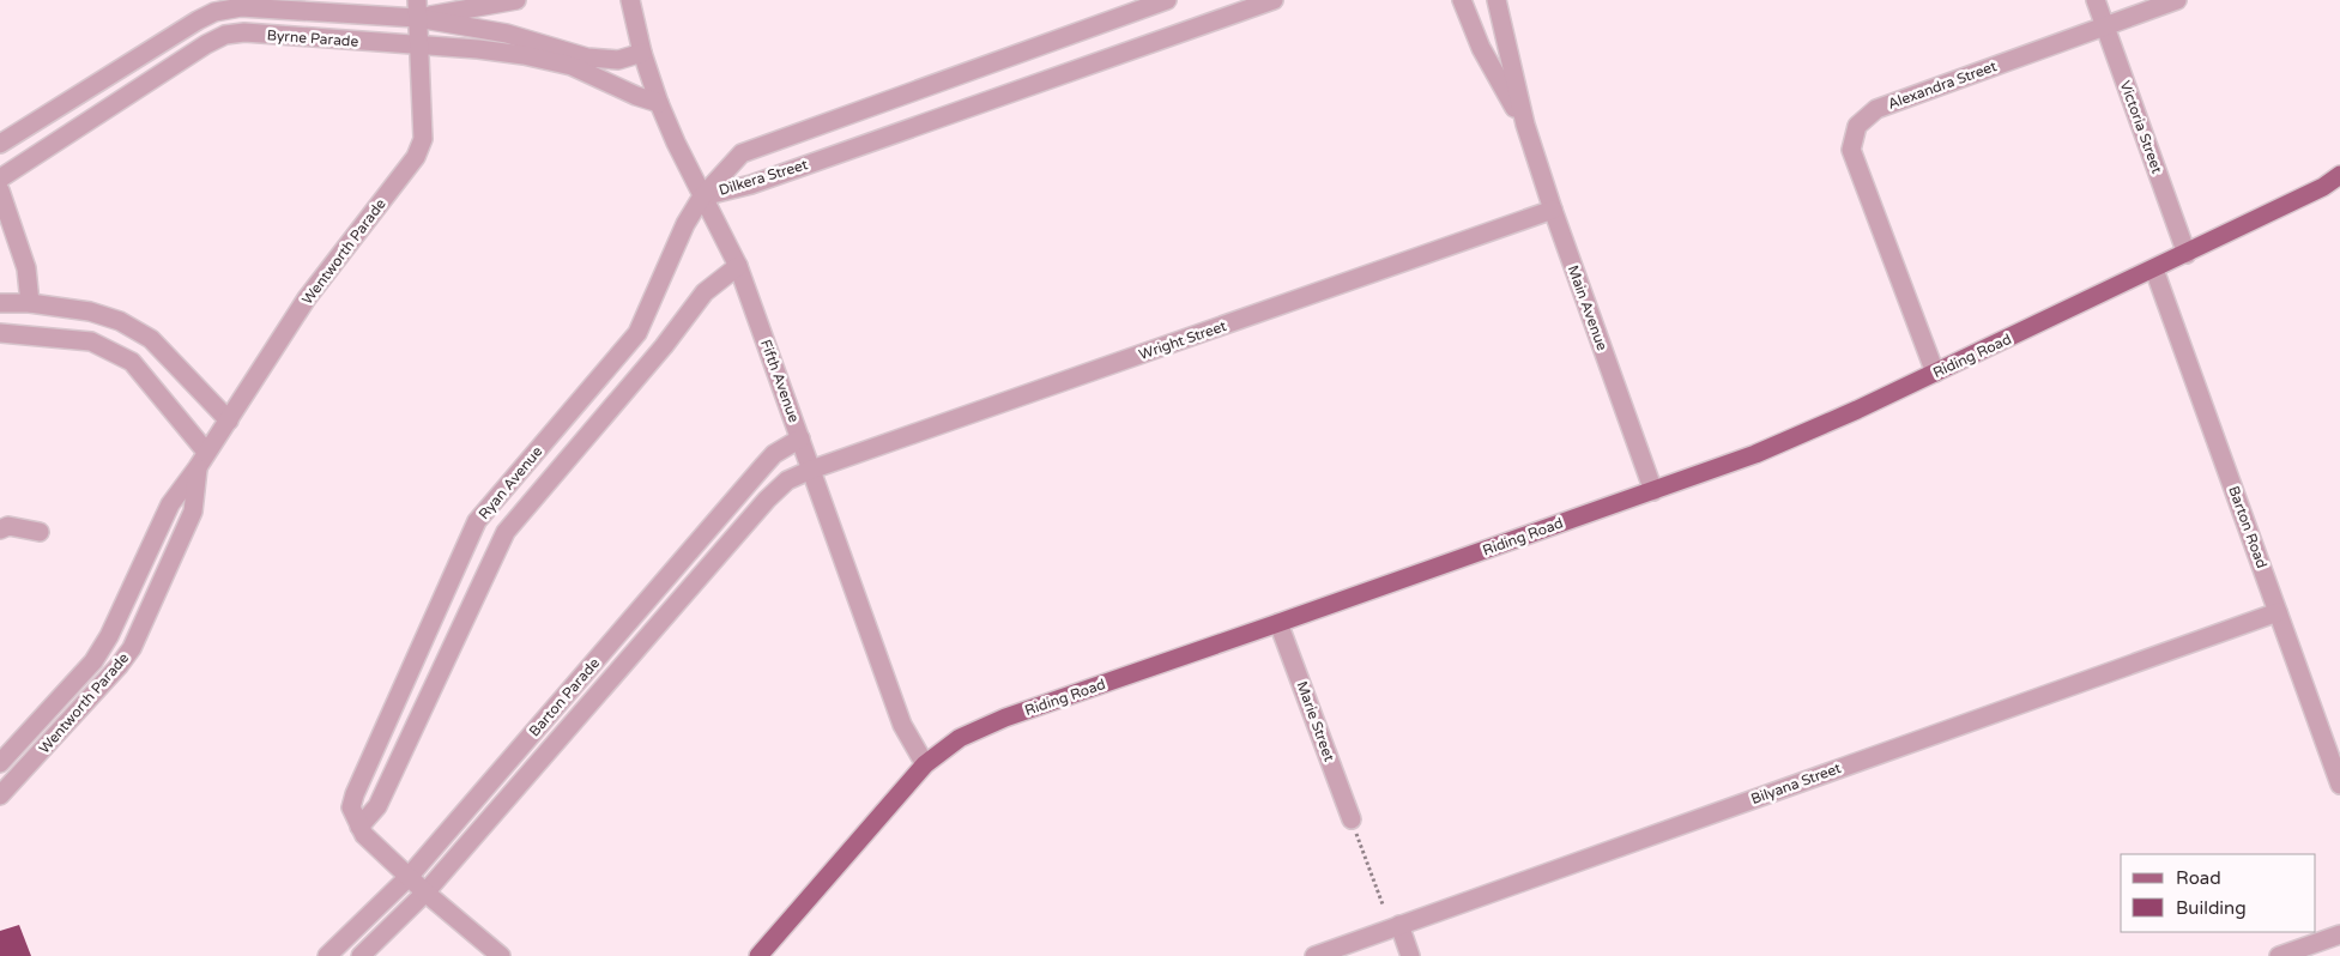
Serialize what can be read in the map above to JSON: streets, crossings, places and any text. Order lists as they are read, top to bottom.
{
  "streets": {
    "main road": ["Riding Road"],
    "street": [
      "Byrne Parade",
      "Alexandra Street",
      "Victoria Street",
      "Dilkera Street",
      "Wentworth Parade",
      "Main Avenue",
      "Wright Street",
      "Fifth Avenue",
      "Ryan Avenue",
      "Barton Road",
      "Barton Parade",
      "Marie Street",
      "Bilyana Street"
    ]
  },
  "crossings": [
    ["Byrne Parade", "Wentworth Parade"],
    ["Byrne Parade", "Fifth Avenue"],
    ["Alexandra Street", "Victoria Street"],
    ["Alexandra Street", "Riding Road"],
    ["Victoria Street", "Riding Road"],
    ["Dilkera Street", "Fifth Avenue"],
    ["Dilkera Street", "Ryan Avenue"],
    ["Main Avenue", "Wright Street"],
    ["Main Avenue", "Riding Road"],
    ["Wright Street", "Fifth Avenue"],
    ["Wright Street", "Barton Parade"],
    ["Riding Road", "Fifth Avenue"],
    ["Riding Road", "Barton Road"],
    ["Riding Road", "Marie Street"],
    ["Fifth Avenue", "Ryan Avenue"],
    ["Fifth Avenue", "Barton Parade"],
    ["Ryan Avenue", "Barton Parade"],
    ["Barton Road", "Bilyana Street"]
  ],
  "legend": ["Road", "Building"]
}
